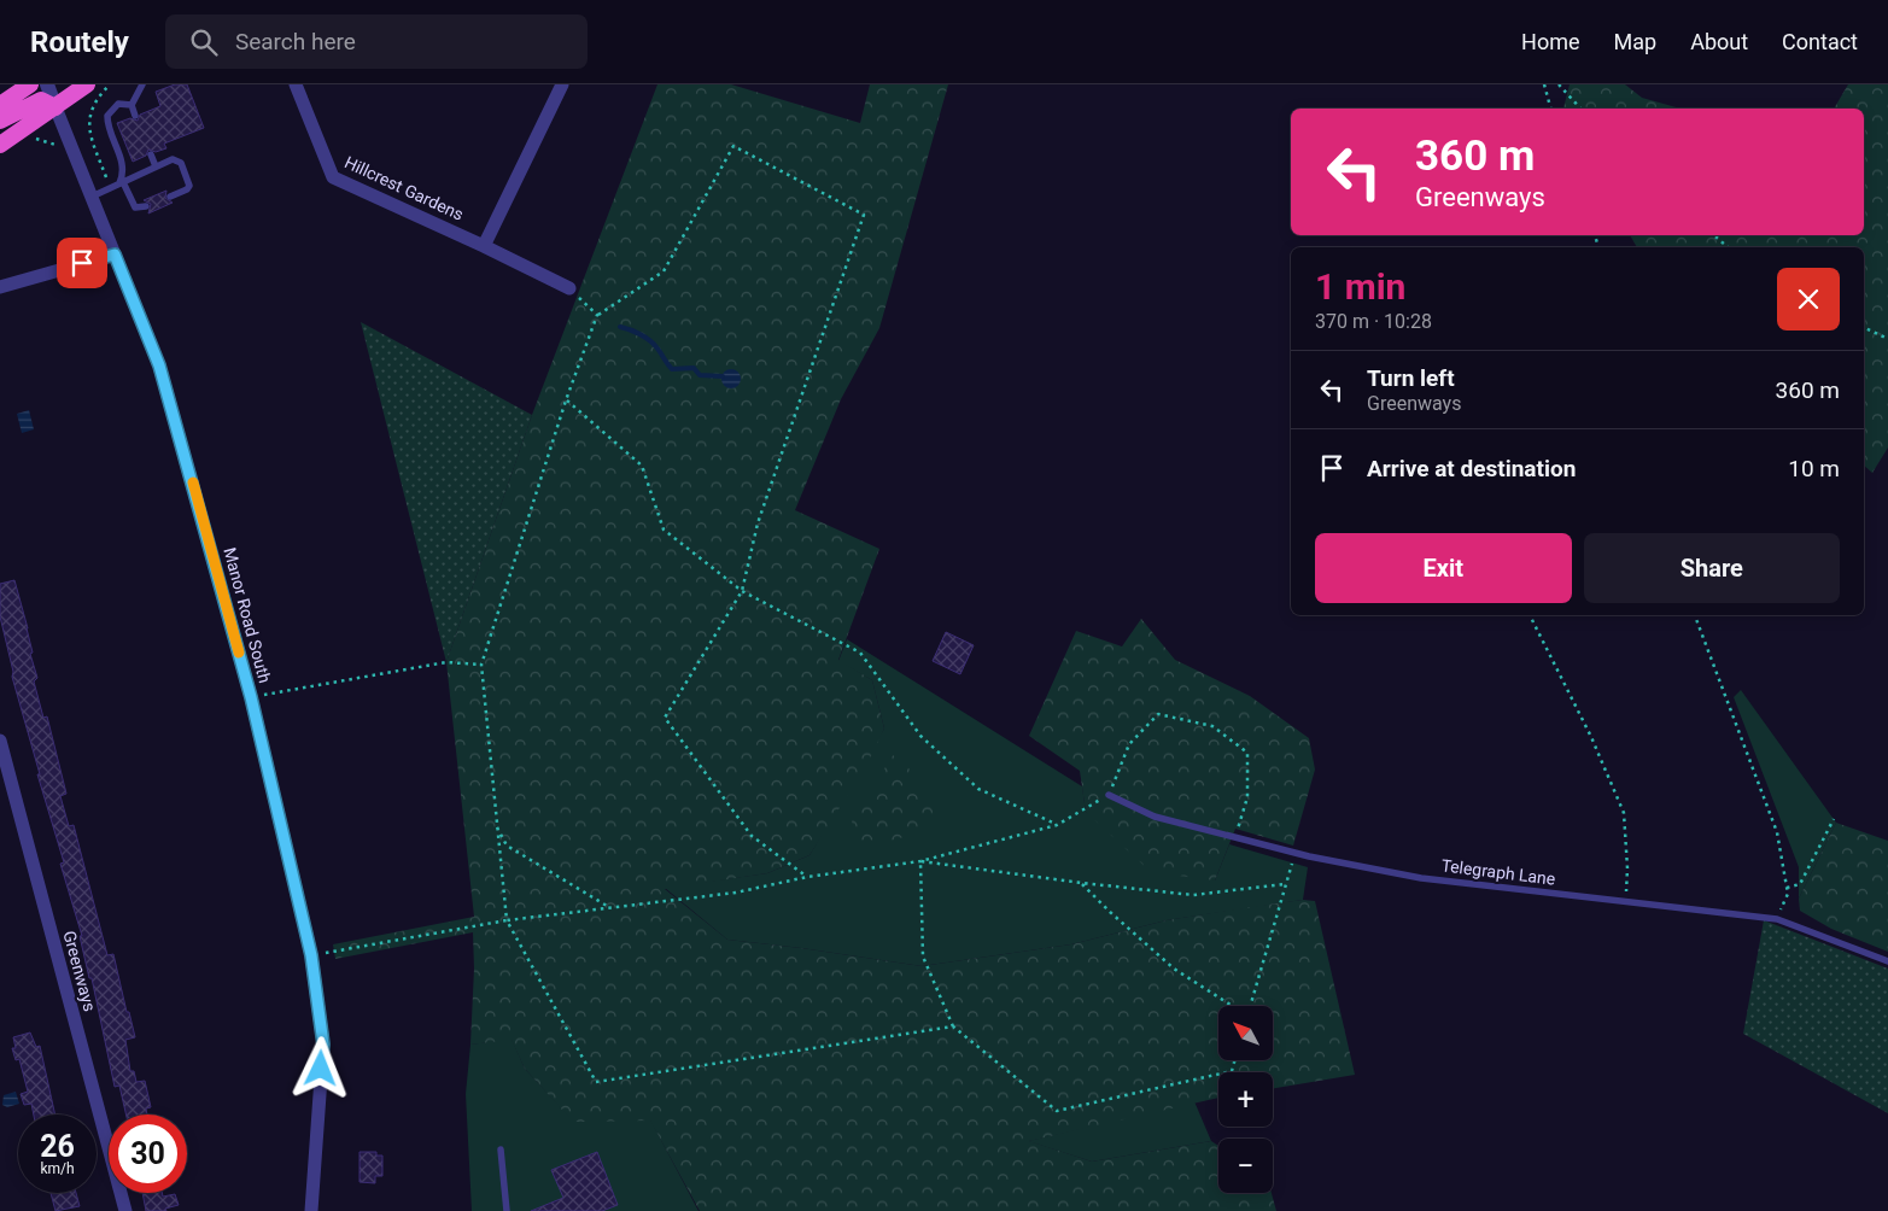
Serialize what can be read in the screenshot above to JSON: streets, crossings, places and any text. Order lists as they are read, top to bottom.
{
  "streets": {
    "street": ["Hillcrest Gardens", "Manor Road South", "Greenways"],
    "lane": ["Telegraph Lane"]
  },
  "north": "top left",
  "page": {
    "header": "Routely",
    "search": "Search here",
    "nav": [
      "Home",
      "Map",
      "About",
      "Contact"
    ],
    "turn": ["360 m", "Greenways"],
    "heading": ["1 min", "370 m · 10:28"],
    "list": [
      {
        "name": "Turn left",
        "note": "Greenways",
        "value": "360 m"
      },
      {
        "name": "Arrive at destination",
        "value": "10 m"
      }
    ],
    "buttons": ["Exit", "Share"],
    "map_buttons": ["+", "−"],
    "speed": "26 km/h",
    "limit": "30"
  }
}
